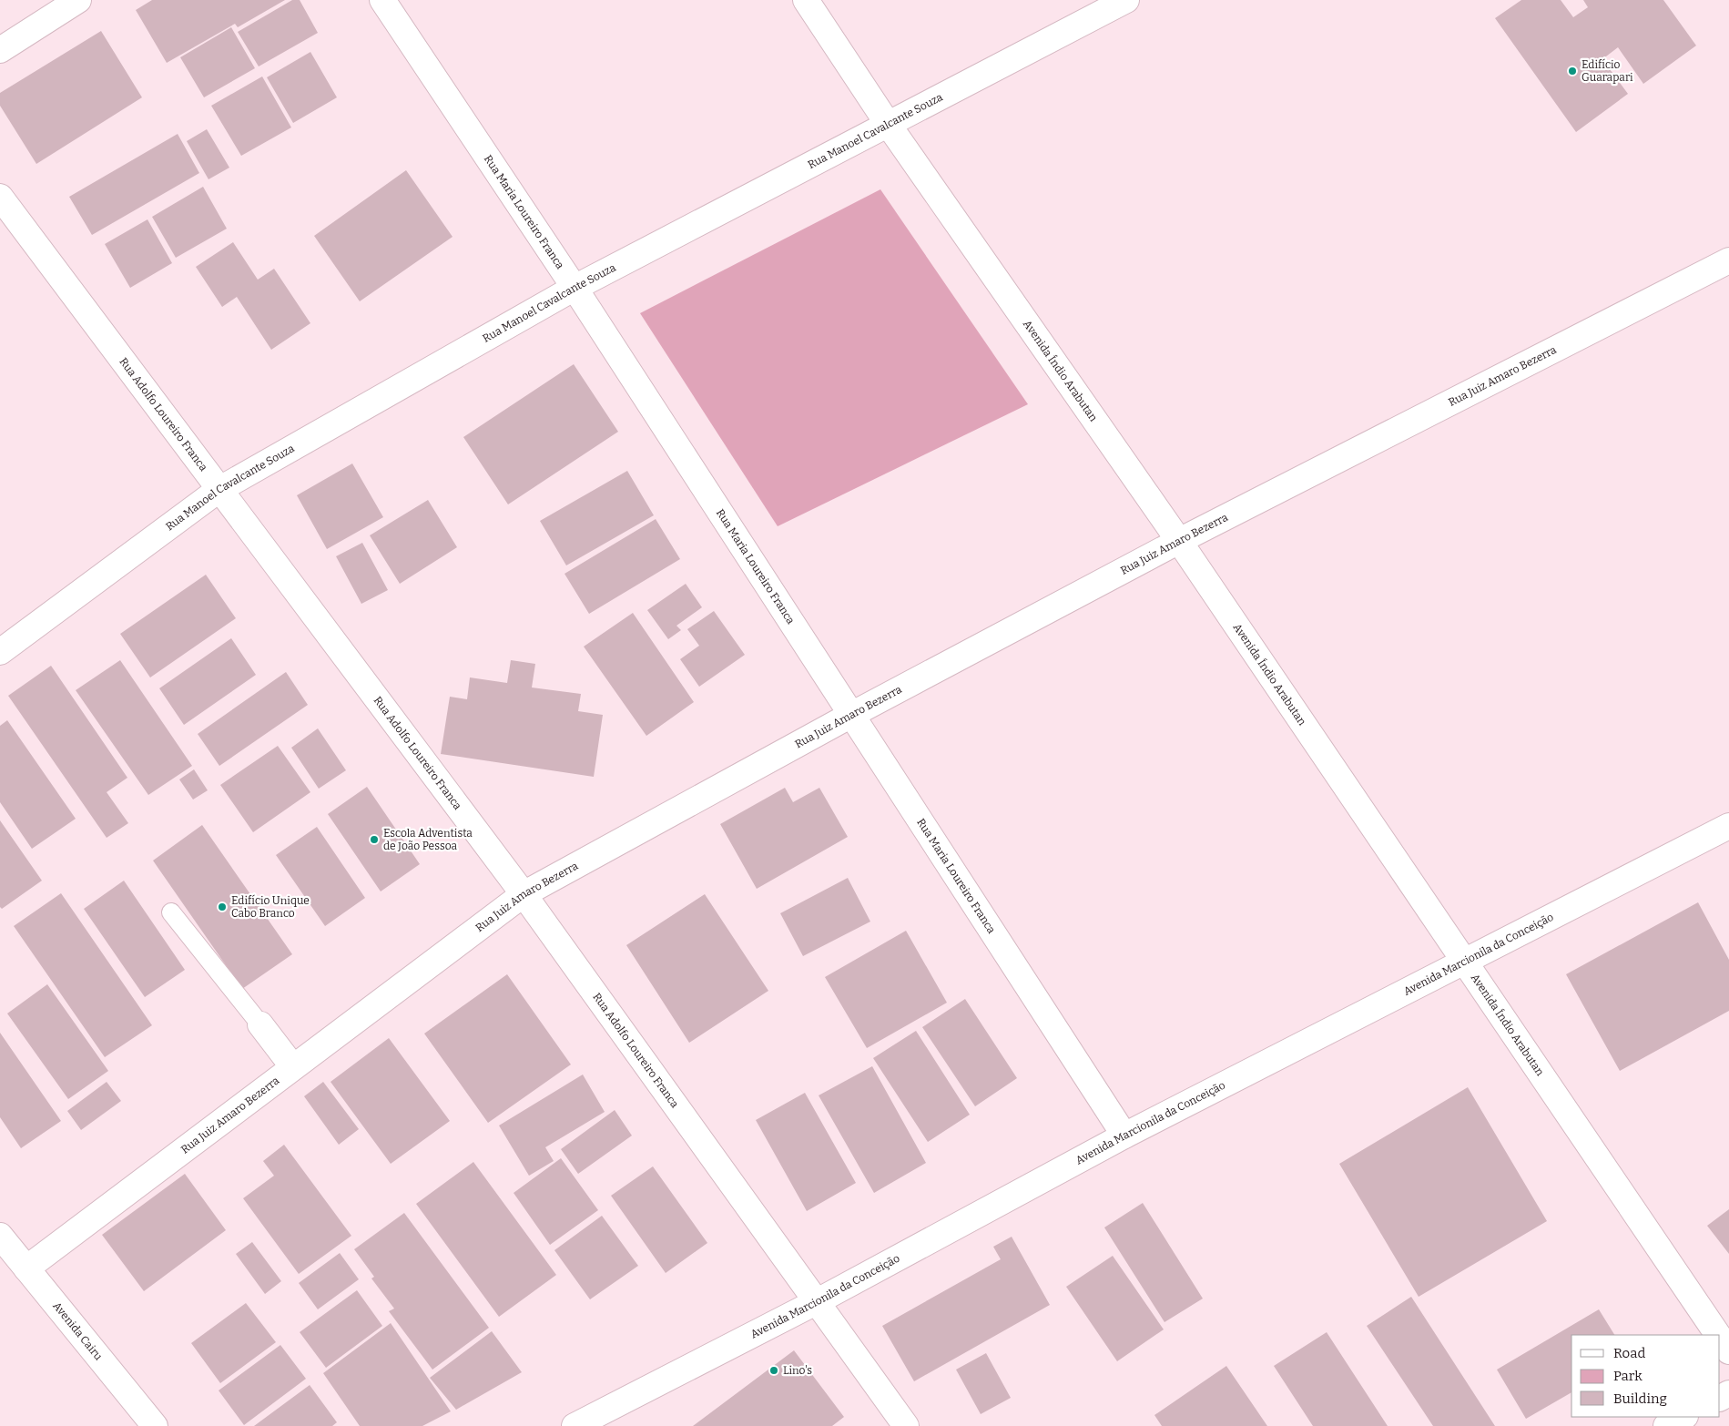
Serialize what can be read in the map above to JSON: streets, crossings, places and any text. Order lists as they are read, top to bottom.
{
  "streets": {
    "street": [
      "Rua Manoel Cavalcante Souza",
      "Rua Maria Loureiro Franca",
      "Avenida Índio Arabutan",
      "Rua Juiz Amaro Bezerra",
      "Rua Adolfo Loureiro Franca",
      "Avenida Marcionila da Conceição",
      "Avenida Cairu"
    ]
  },
  "crossings": [
    ["Rua Manoel Cavalcante Souza", "Rua Maria Loureiro Franca"],
    ["Rua Manoel Cavalcante Souza", "Avenida Índio Arabutan"],
    ["Rua Manoel Cavalcante Souza", "Rua Adolfo Loureiro Franca"],
    ["Rua Maria Loureiro Franca", "Rua Juiz Amaro Bezerra"],
    ["Rua Maria Loureiro Franca", "Avenida Marcionila da Conceição"],
    ["Avenida Índio Arabutan", "Rua Juiz Amaro Bezerra"],
    ["Avenida Índio Arabutan", "Avenida Marcionila da Conceição"],
    ["Rua Juiz Amaro Bezerra", "Rua Adolfo Loureiro Franca"],
    ["Rua Juiz Amaro Bezerra", "Avenida Cairu"],
    ["Rua Adolfo Loureiro Franca", "Avenida Marcionila da Conceição"]
  ],
  "places": [
    "Edifício Guarapari",
    "Escola Adventista de João Pessoa",
    "Edifício Unique Cabo Branco",
    "Lino's"
  ],
  "legend": ["Road", "Park", "Building"]
}
